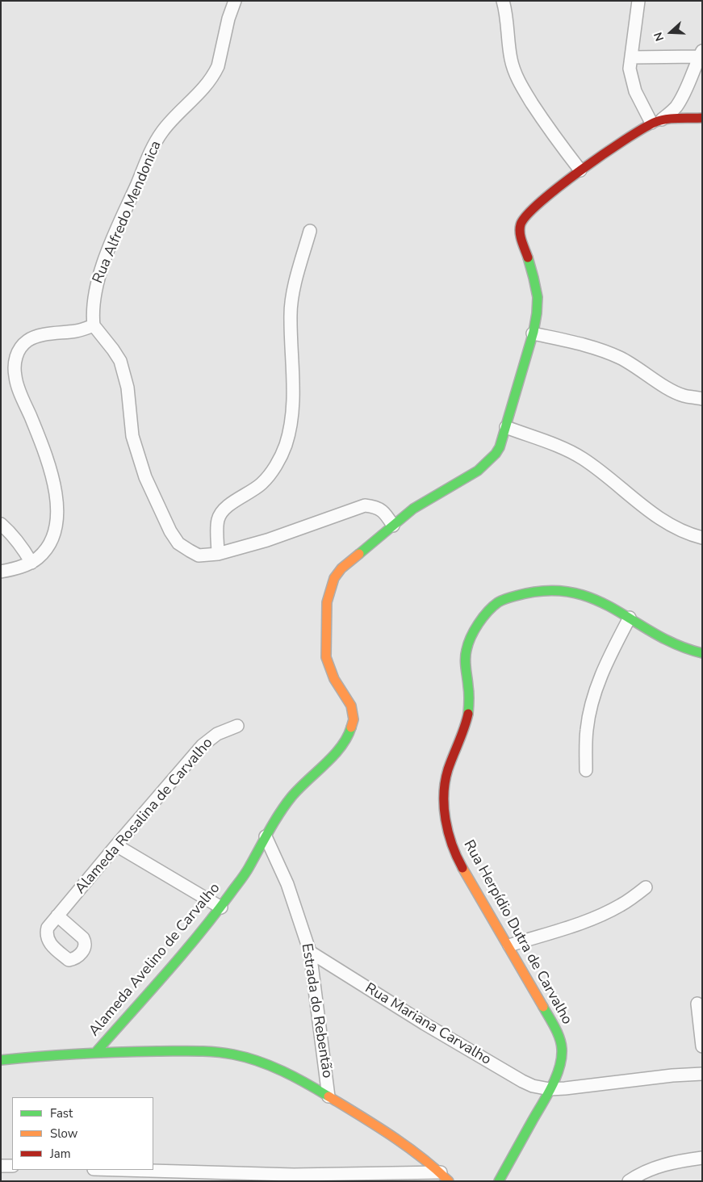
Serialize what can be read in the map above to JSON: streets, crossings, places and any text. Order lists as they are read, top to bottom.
{
  "streets": {
    "street": [
      "Rua Alfredo Mendonica",
      "Alameda Rosalina de Carvalho",
      "Rua Herpídio Dutra de Carvalho",
      "Alameda Avelino de Carvalho",
      "Estrada do Rebentão",
      "Rua Mariana Carvalho"
    ]
  },
  "crossings": [
    ["Rua Herpídio Dutra de Carvalho", "Rua Mariana Carvalho"],
    ["Alameda Avelino de Carvalho", "Estrada do Rebentão"],
    ["Estrada do Rebentão", "Rua Mariana Carvalho"]
  ],
  "legend": ["Fast", "Slow", "Jam"],
  "north": "left"
}
